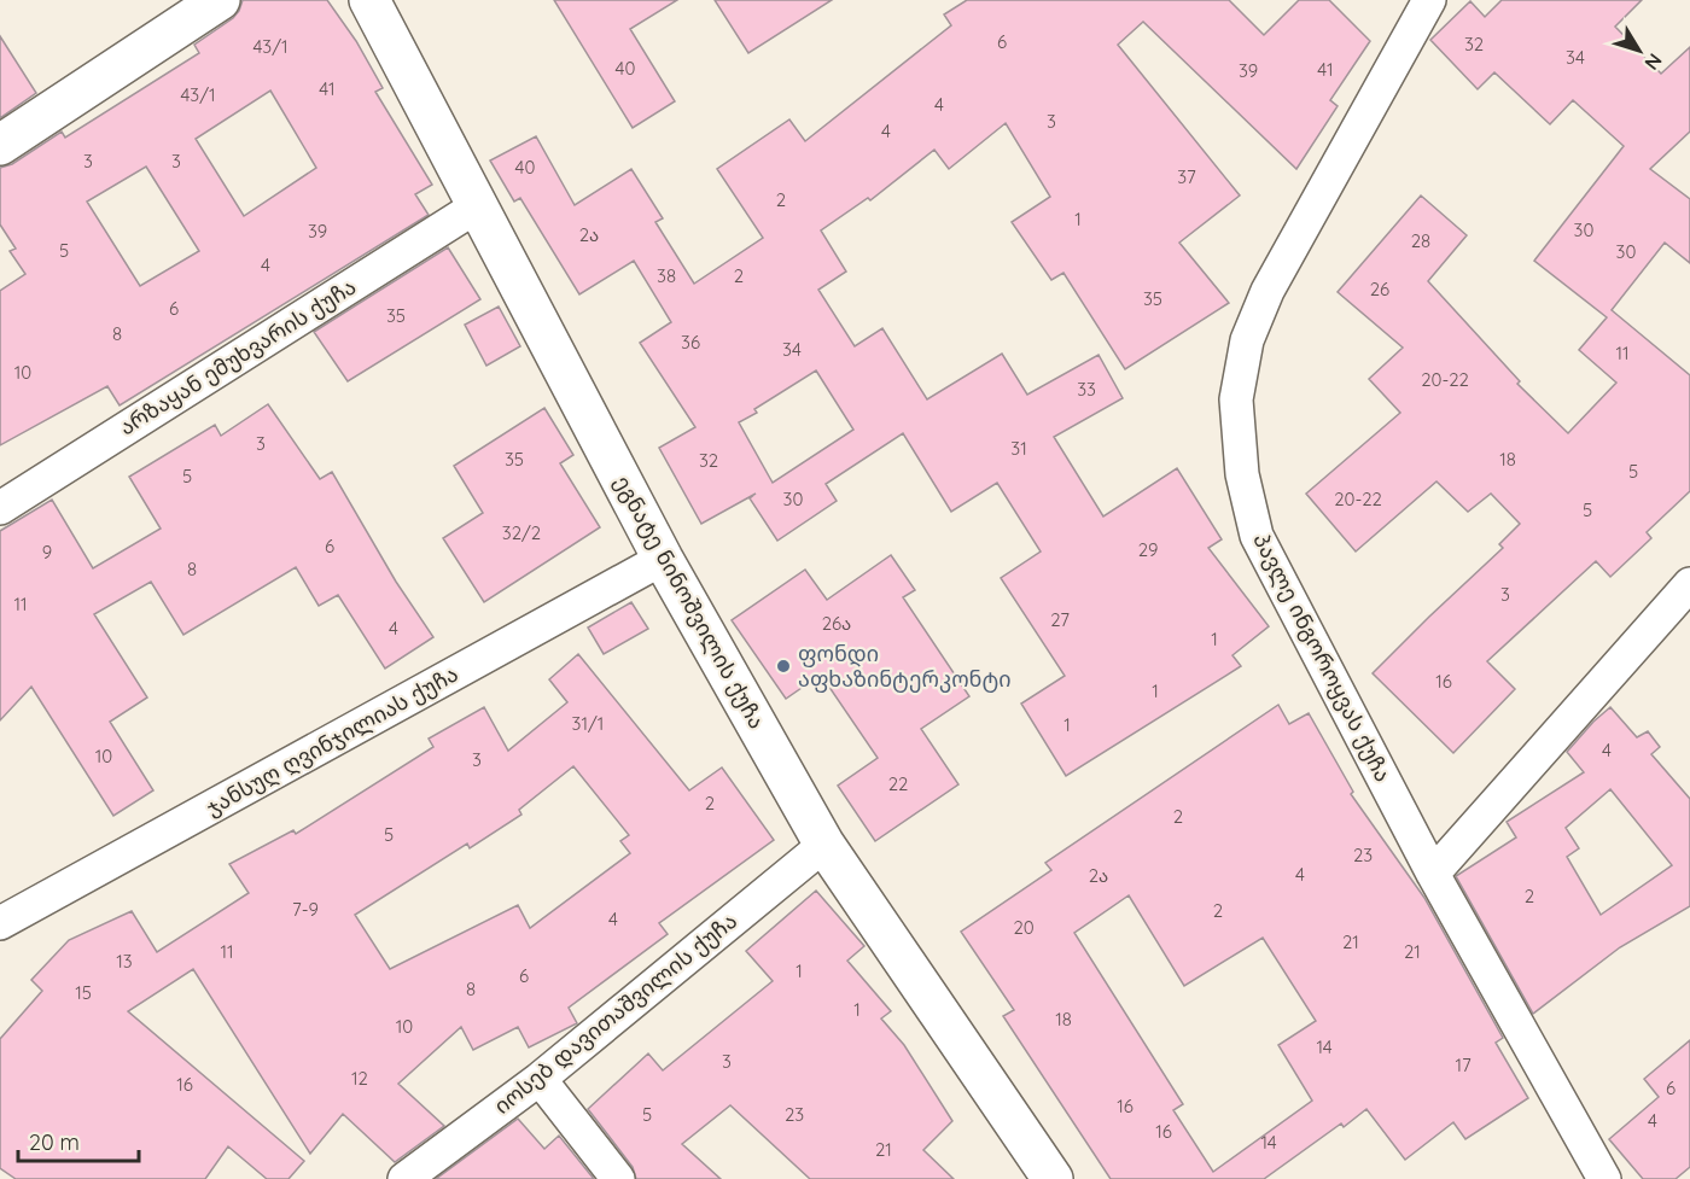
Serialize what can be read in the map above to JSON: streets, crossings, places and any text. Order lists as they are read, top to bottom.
{
  "streets": {
    "main road": ["ეგნატე ნინოშვილის ქუჩა"],
    "street": [
      "არზაყან ემუხვარის ქუჩა",
      "პავლე ინგოროყვას ქუჩა",
      "ჯანსუღ ღვინჯილიას ქუჩა",
      "იოსებ დავითაშვილის ქუჩა"
    ]
  },
  "crossings": [
    ["არზაყან ემუხვარის ქუჩა", "ეგნატე ნინოშვილის ქუჩა"],
    ["ეგნატე ნინოშვილის ქუჩა", "ჯანსუღ ღვინჯილიას ქუჩა"],
    ["ეგნატე ნინოშვილის ქუჩა", "იოსებ დავითაშვილის ქუჩა"]
  ],
  "places": ["ფონდი აფხაზინტერკონტი"],
  "house_numbers": [
    "6",
    "32",
    "43/1",
    "34",
    "40",
    "41",
    "39",
    "41",
    "43/1",
    "4",
    "3",
    "4",
    "3",
    "3",
    "40",
    "37",
    "2",
    "1",
    "30",
    "39",
    "2ა",
    "28",
    "5",
    "30",
    "4",
    "38",
    "2",
    "26",
    "35",
    "6",
    "35",
    "8",
    "36",
    "34",
    "11",
    "10",
    "20-22",
    "33",
    "3",
    "31",
    "35",
    "18",
    "32",
    "5",
    "5",
    "30",
    "20-22",
    "5",
    "32/2",
    "6",
    "29",
    "9",
    "8",
    "3",
    "11",
    "27",
    "26ა",
    "4",
    "1",
    "16",
    "1",
    "31/1",
    "1",
    "4",
    "10",
    "3",
    "22",
    "2",
    "2",
    "5",
    "23",
    "4",
    "2ა",
    "2",
    "7-9",
    "2",
    "4",
    "20",
    "21",
    "11",
    "21",
    "13",
    "1",
    "6",
    "8",
    "15",
    "1",
    "18",
    "10",
    "14",
    "3",
    "17",
    "12",
    "16",
    "6",
    "16",
    "5",
    "23",
    "4",
    "16",
    "14",
    "21"
  ],
  "scale_bar": "20 m",
  "north": "bottom right"
}
